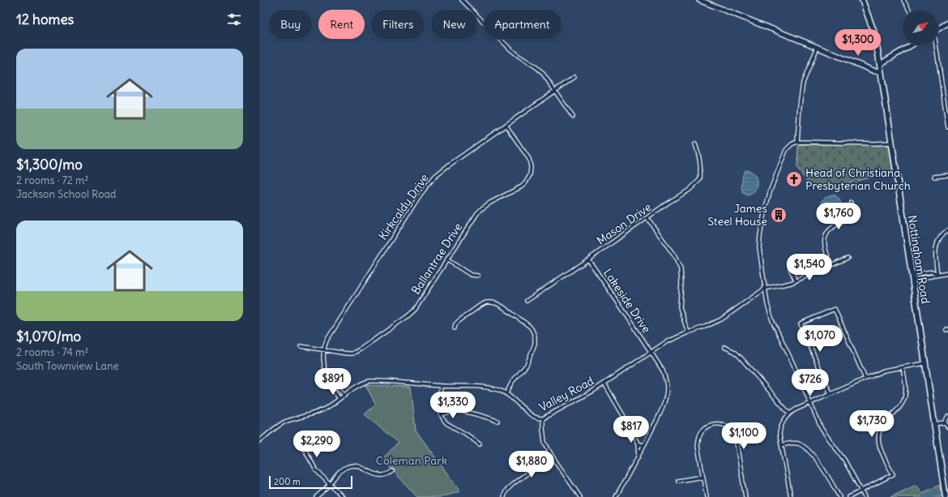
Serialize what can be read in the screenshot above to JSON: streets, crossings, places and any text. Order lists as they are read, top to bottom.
{
  "streets": {
    "main road": ["Nottingham Road"],
    "street": [
      "Kirkcaldy Drive",
      "Mason Drive",
      "Ballantrae Drive",
      "Lakeside Drive",
      "Valley Road"
    ]
  },
  "crossings": [
    ["Kirkcaldy Drive", "Ballantrae Drive"],
    ["Kirkcaldy Drive", "Valley Road"],
    ["Mason Drive", "Lakeside Drive"],
    ["Lakeside Drive", "Valley Road"]
  ],
  "parks": ["Coleman Park"],
  "places": {
    "church": ["Head of Christiana Presbyterian Church"],
    "building": ["James Steel House"]
  },
  "scale_bar": "200 m",
  "north": "top right",
  "page": {
    "heading": "12 homes",
    "chip": [
      "Buy",
      "Rent",
      "Filters",
      "New",
      "Apartment"
    ],
    "price": [
      "$1,300",
      "$1,760",
      "$1,540",
      "$1,070",
      "$891",
      "$726",
      "$1,330",
      "$1,730",
      "$817",
      "$1,100",
      "$2,290",
      "$1,880"
    ],
    "list": [
      {
        "name": "$1,300/mo",
        "note": "2 rooms · 72 m² · Jackson School Road"
      },
      {
        "name": "$1,070/mo",
        "note": "2 rooms · 74 m² · South Townview Lane"
      }
    ],
    "scale": "200 m"
  }
}
